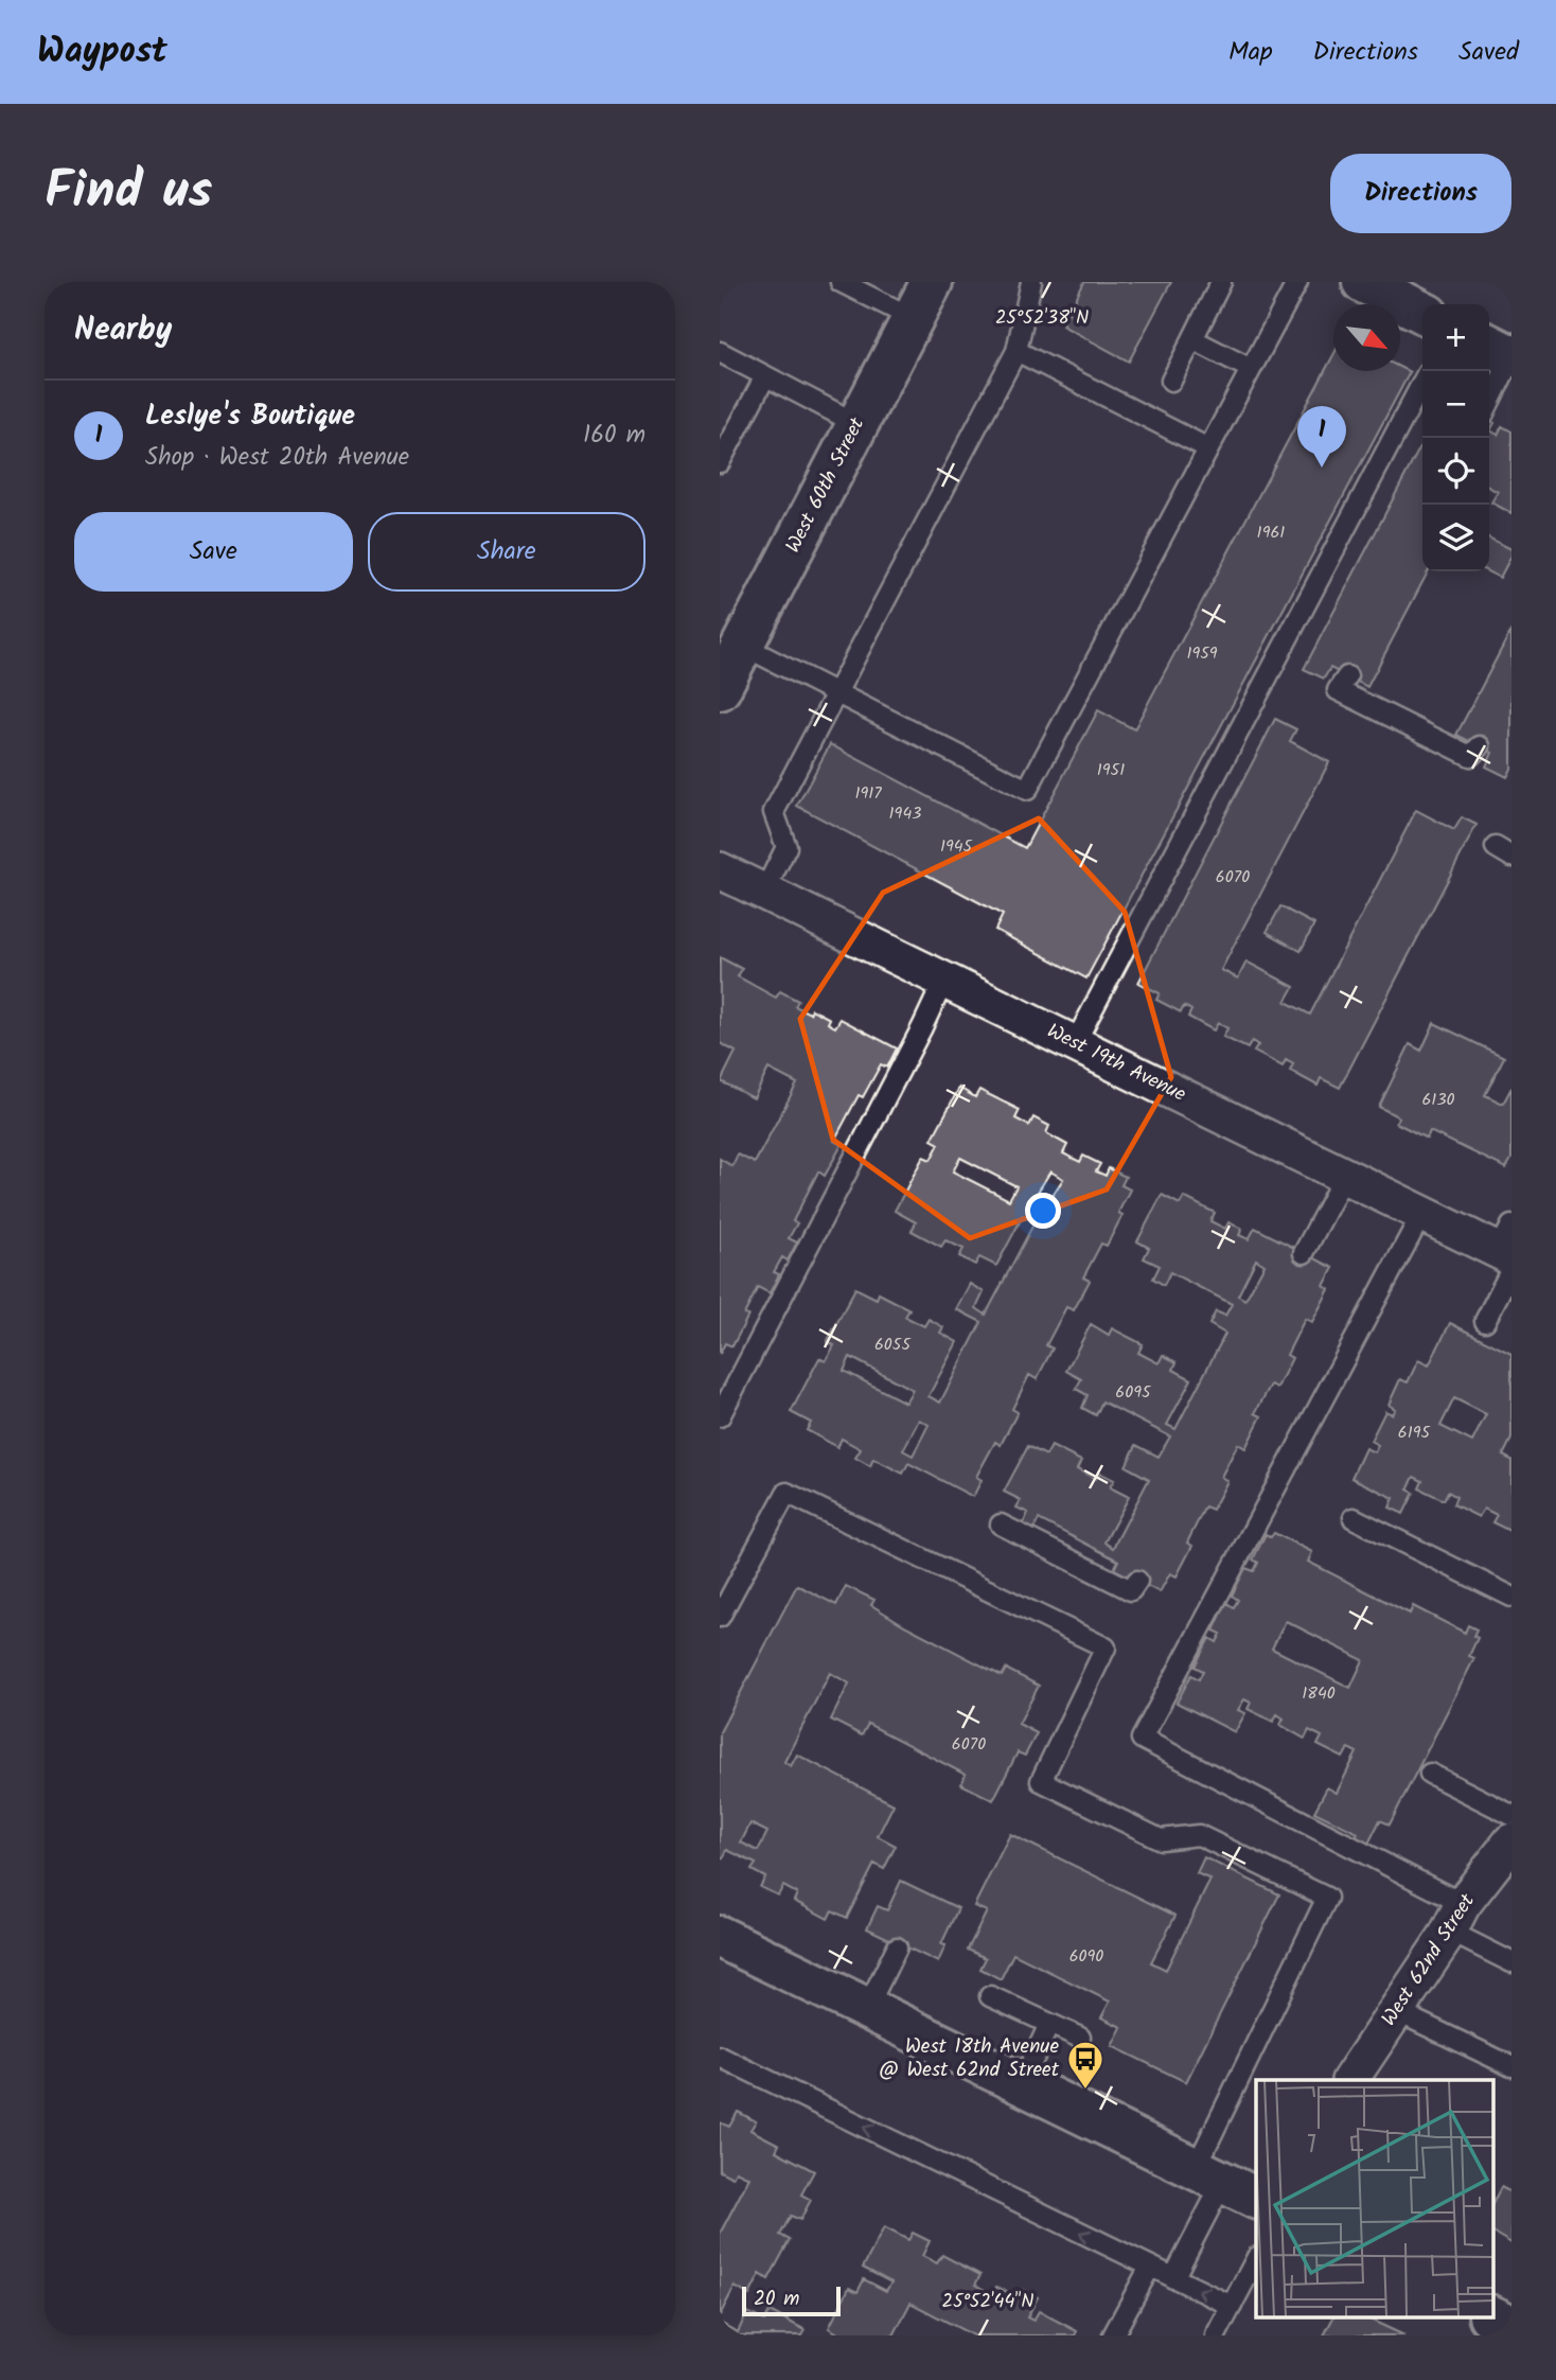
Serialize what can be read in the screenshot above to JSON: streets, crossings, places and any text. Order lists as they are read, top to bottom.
{
  "streets": {
    "street": ["West 60th Street", "West 19th Avenue", "West 62nd Street"]
  },
  "places": {
    "bus stop": ["West 18th Avenue @ West 62nd Street"]
  },
  "house_numbers": [
    "1961",
    "1959",
    "1951",
    "1917",
    "1943",
    "1945",
    "6070",
    "6130",
    "6055",
    "6095",
    "6195",
    "1840",
    "6070",
    "6090"
  ],
  "scale_bar": "20 m",
  "north": "bottom right",
  "page": {
    "header": "Waypost",
    "nav": ["Map", "Directions", "Saved"],
    "title": "Find us",
    "buttons": [
      "Directions",
      ["Save", "Share"]
    ],
    "heading": "Nearby",
    "map_buttons": ["+", "−"],
    "list": [
      {
        "mark": "1",
        "name": "Leslye's Boutique",
        "note": "Shop · West 20th Avenue",
        "value": "160 m"
      }
    ],
    "pins": "1",
    "scale": "20 m"
  },
  "coordinates": ["25°52'38\"N", "25°52'44\"N"]
}
